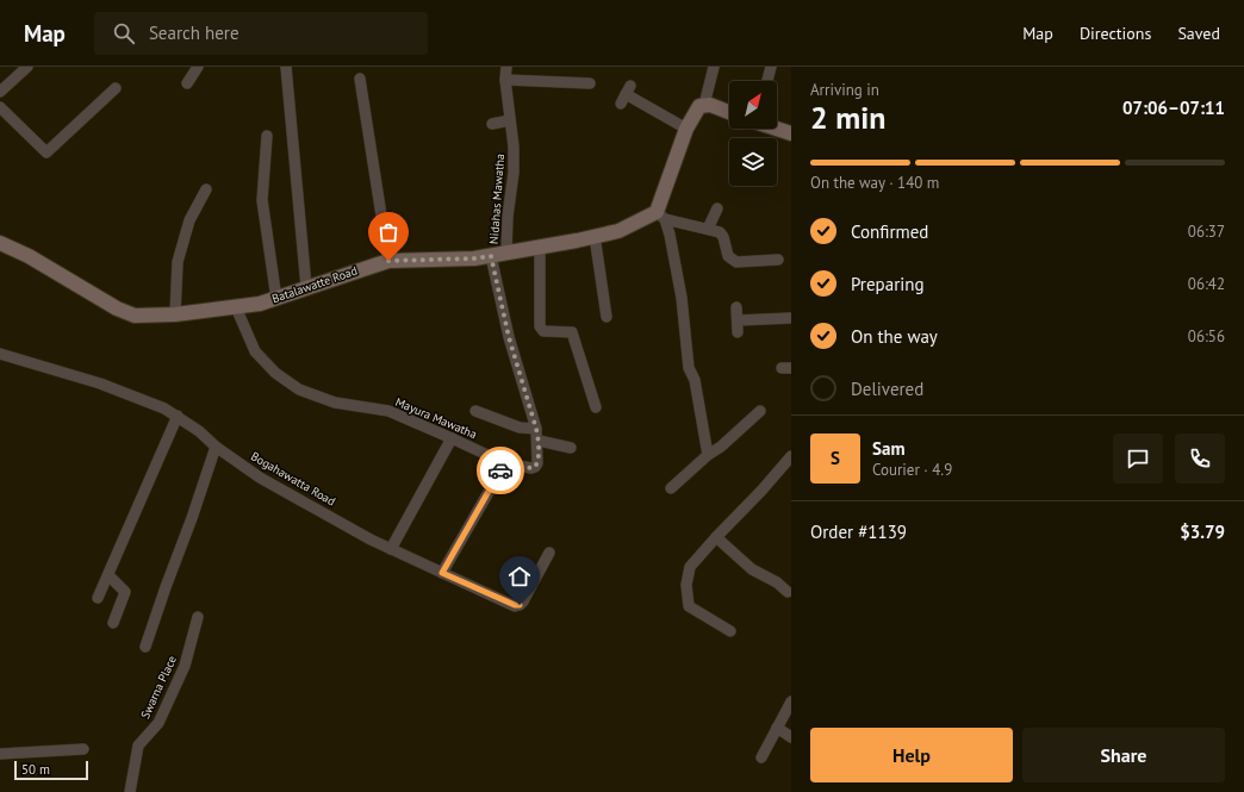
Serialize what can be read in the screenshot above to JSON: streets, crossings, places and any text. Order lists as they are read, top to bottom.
{
  "streets": {
    "street": [
      "Nidahas Mawatha",
      "Batalawatte Road",
      "Mayura Mawatha",
      "Bogahawatta Road",
      "Swarna Place"
    ]
  },
  "crossings": [
    ["Nidahas Mawatha", "Batalawatte Road"],
    ["Batalawatte Road", "Mayura Mawatha"]
  ],
  "scale_bar": "50 m",
  "north": "top right",
  "page": {
    "header": "Map",
    "search": "Search here",
    "nav": ["Map", "Directions", "Saved"],
    "heading": ["2 min", "Arriving in", "07:06–07:11"],
    "panel": [
      "Sam",
      "Courier · 4.9",
      "Order #1139",
      "$3.79"
    ],
    "bar": "On the way · 140 m",
    "list": [
      ["Confirmed", "06:37"],
      ["Preparing", "06:42"],
      ["On the way", "06:56"],
      "Delivered"
    ],
    "round": "S",
    "buttons": ["Help", "Share"],
    "scale": "50 m"
  }
}
